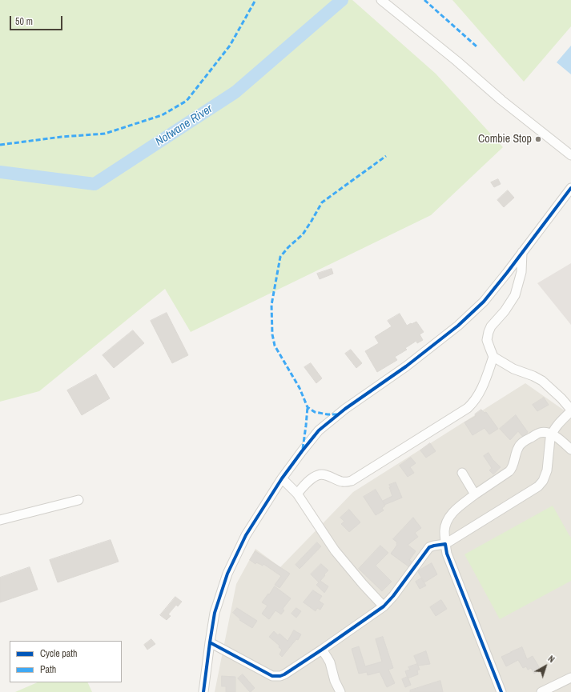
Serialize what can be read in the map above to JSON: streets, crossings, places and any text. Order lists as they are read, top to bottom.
{
  "water": ["Notwane River"],
  "places": ["Combie Stop"],
  "legend": ["Cycle path", "Path"],
  "scale_bar": "50 m",
  "north": "top right"
}
